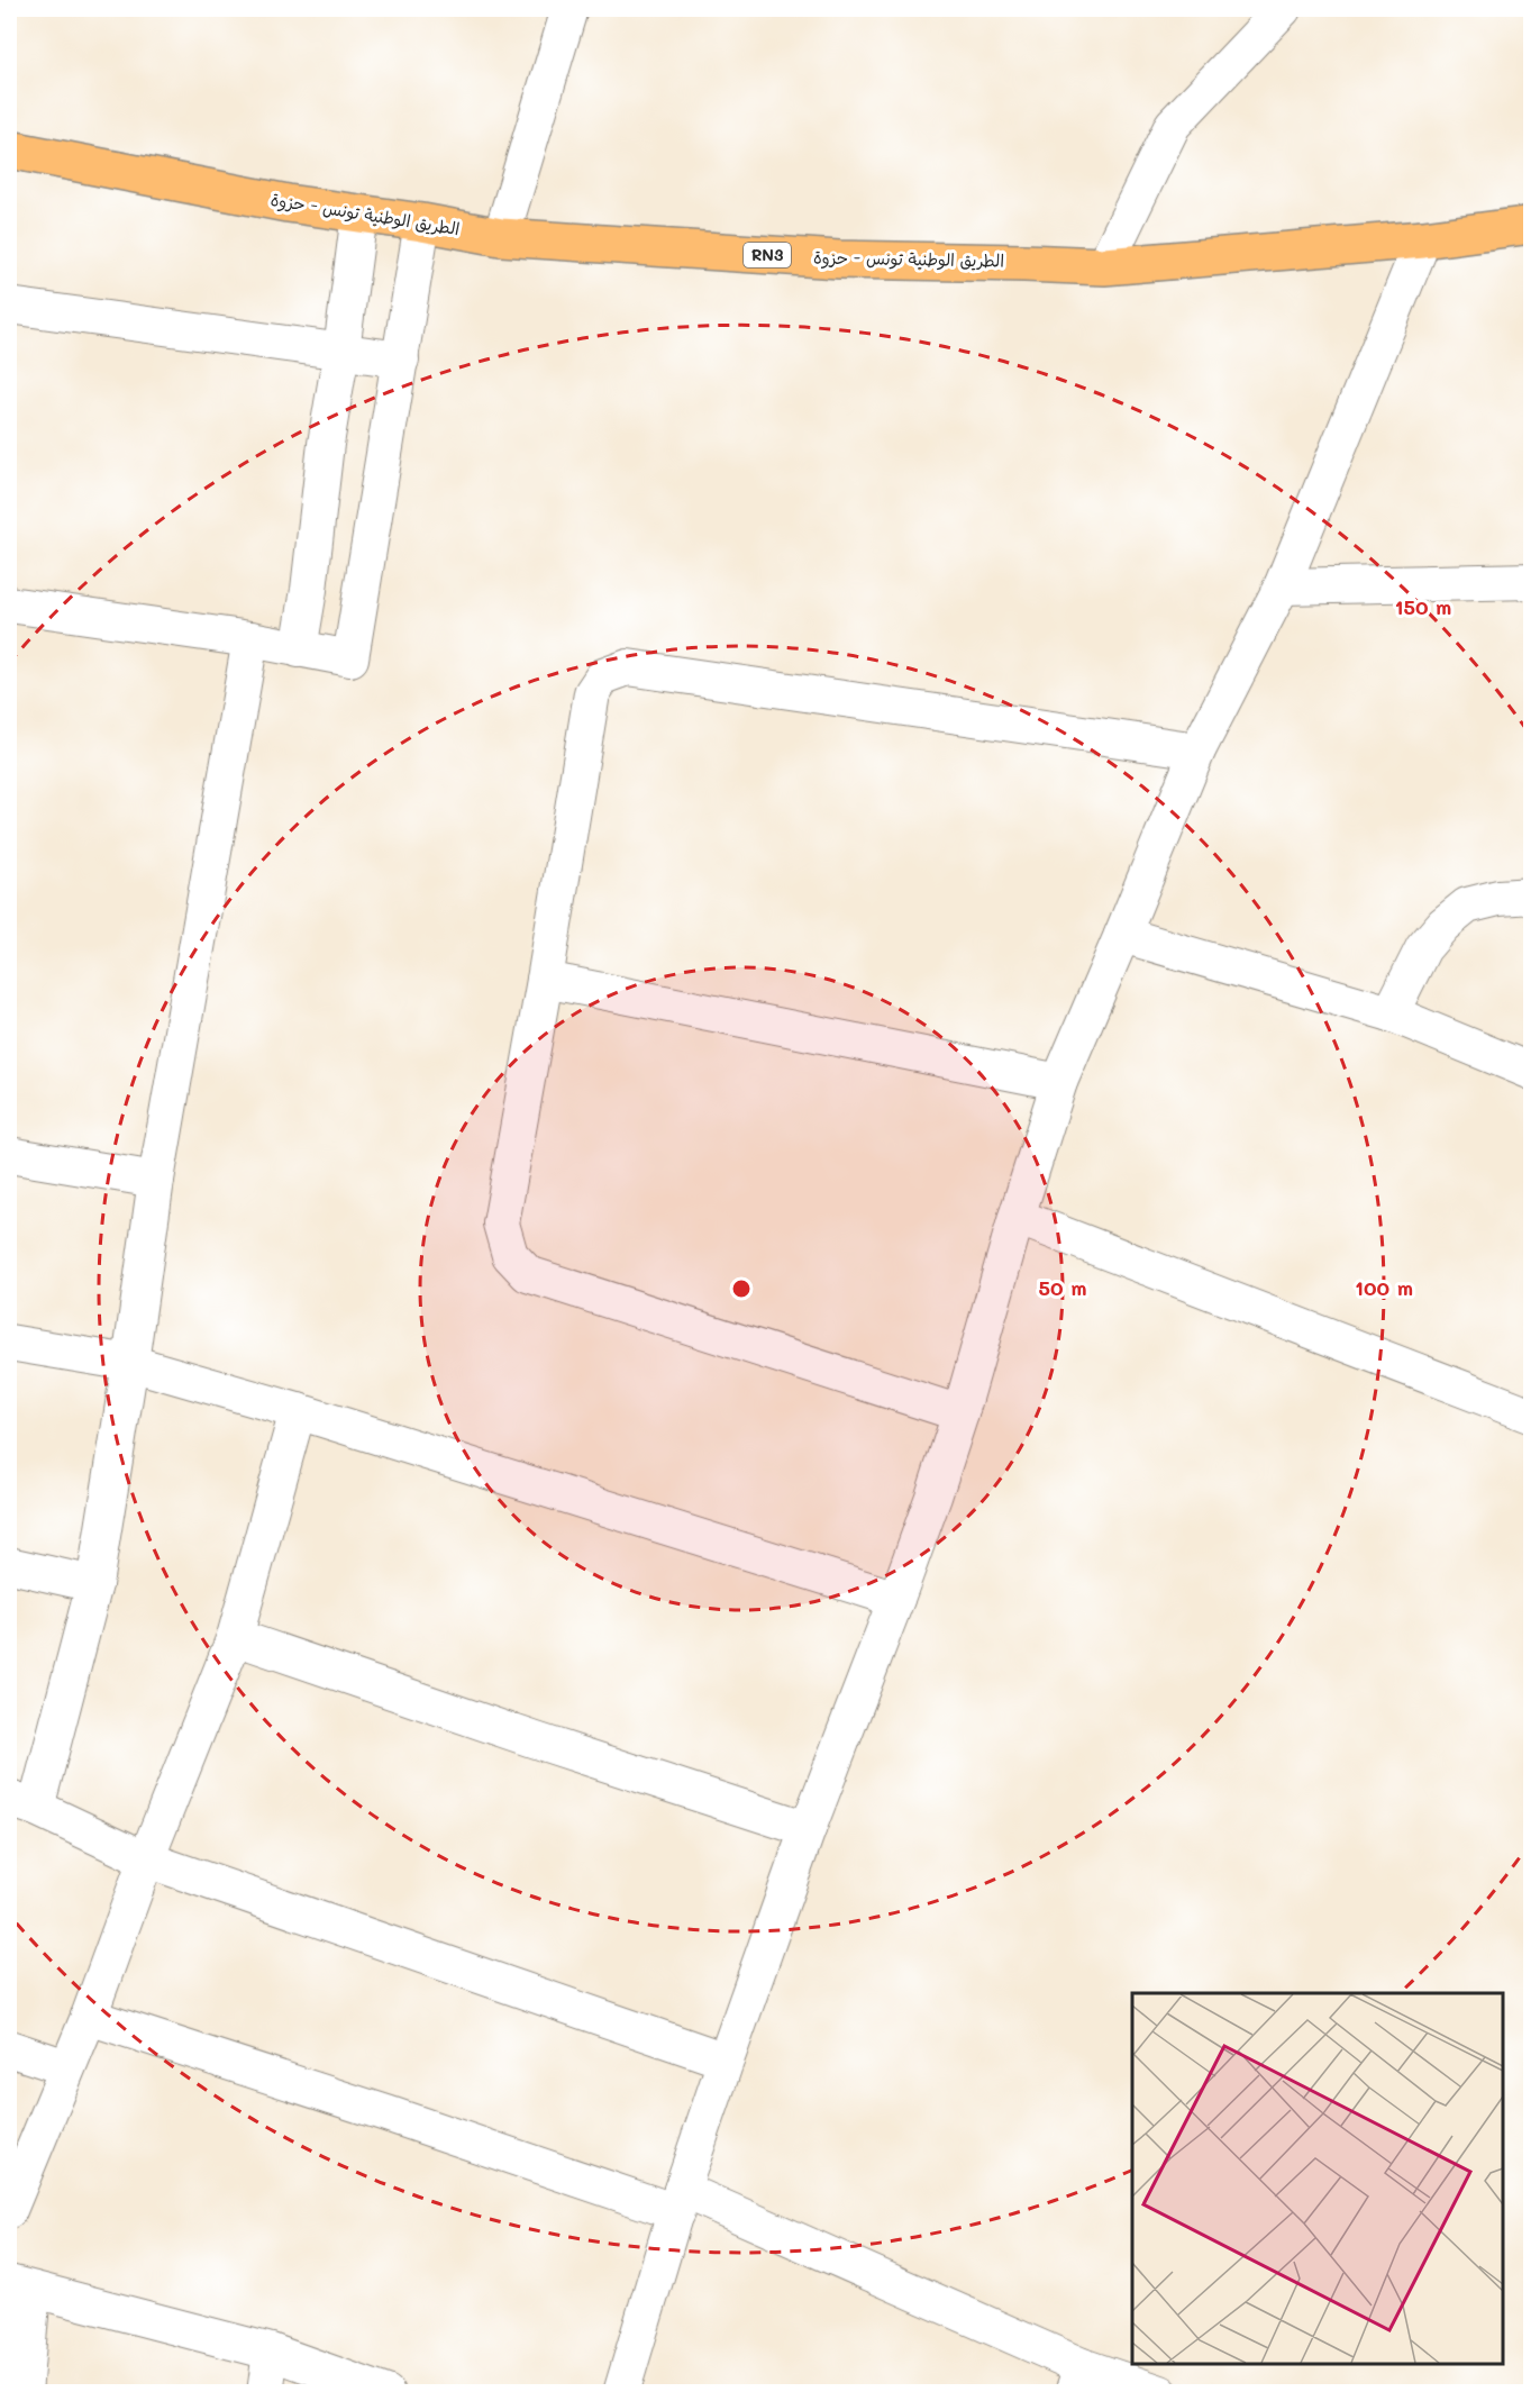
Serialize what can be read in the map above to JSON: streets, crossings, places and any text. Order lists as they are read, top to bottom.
{
  "streets": {
    "main road": ["الطريق الوطنية تونس - حزوة", "RN3"]
  },
  "rings": ["150 m", "50 m", "100 m"]
}
